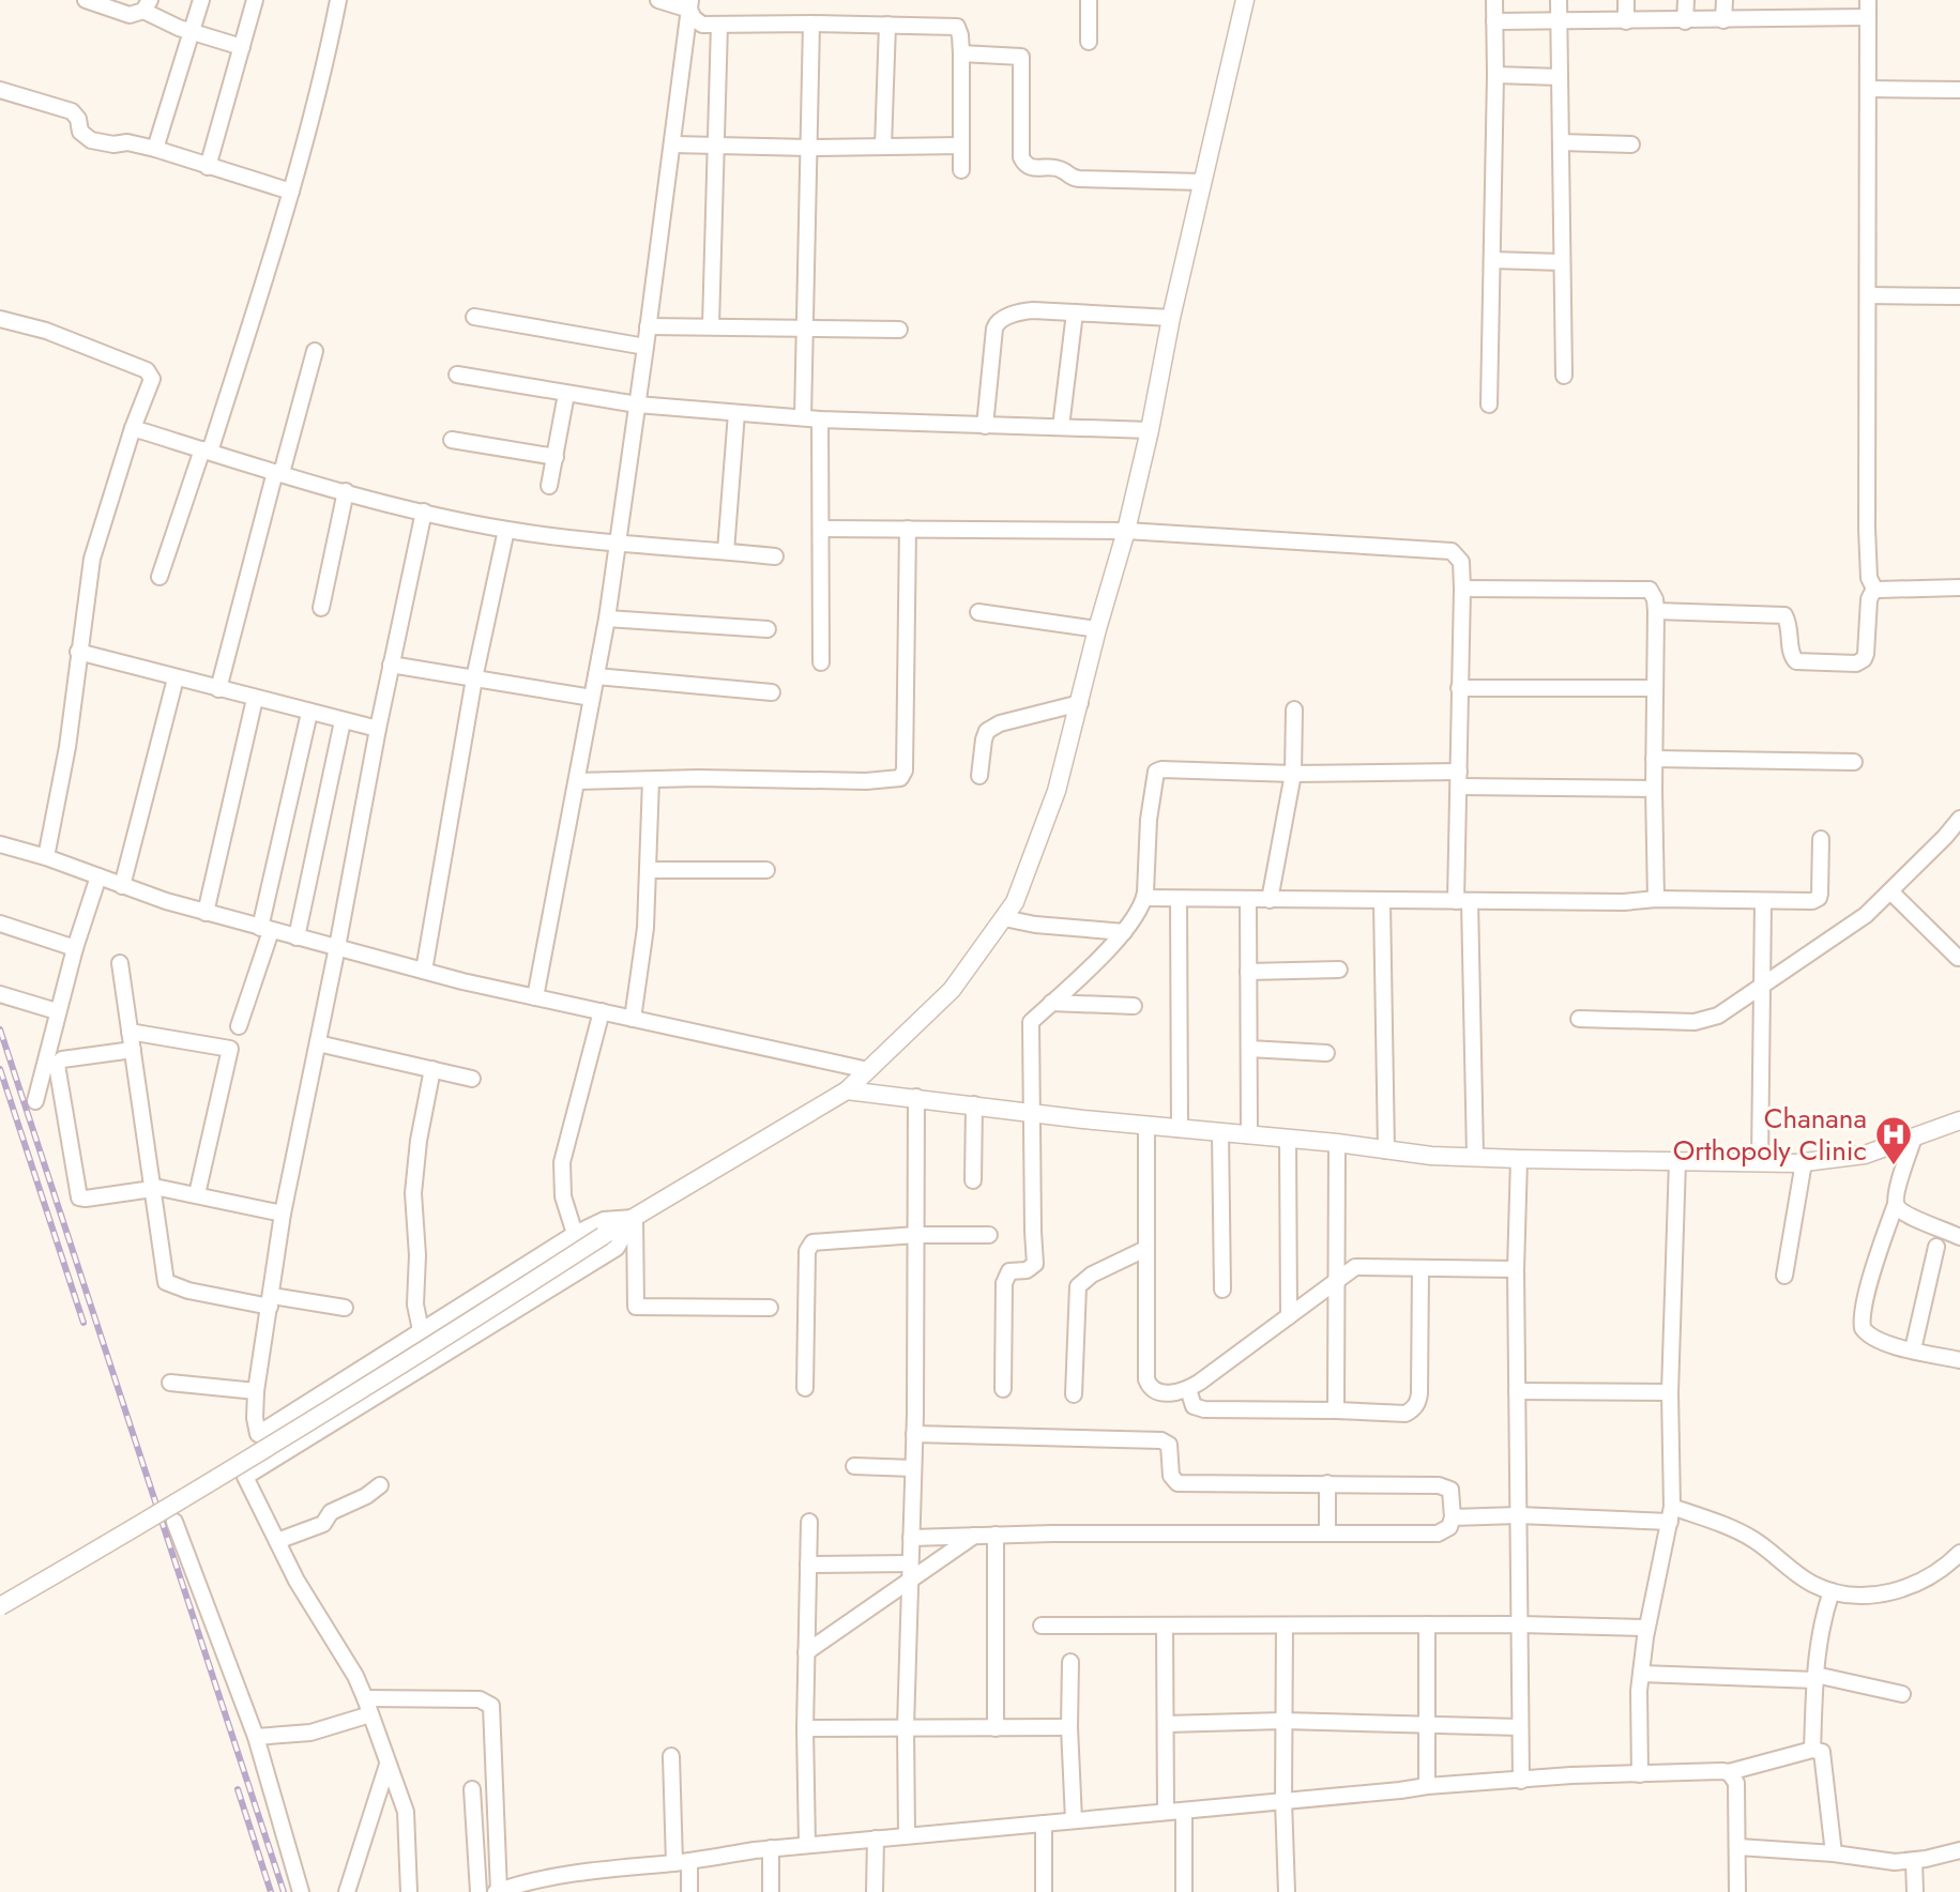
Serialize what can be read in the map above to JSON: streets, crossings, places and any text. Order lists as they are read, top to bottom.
{
  "places": {
    "hospital": ["Chanana Orthopoly Clinic"]
  }
}
